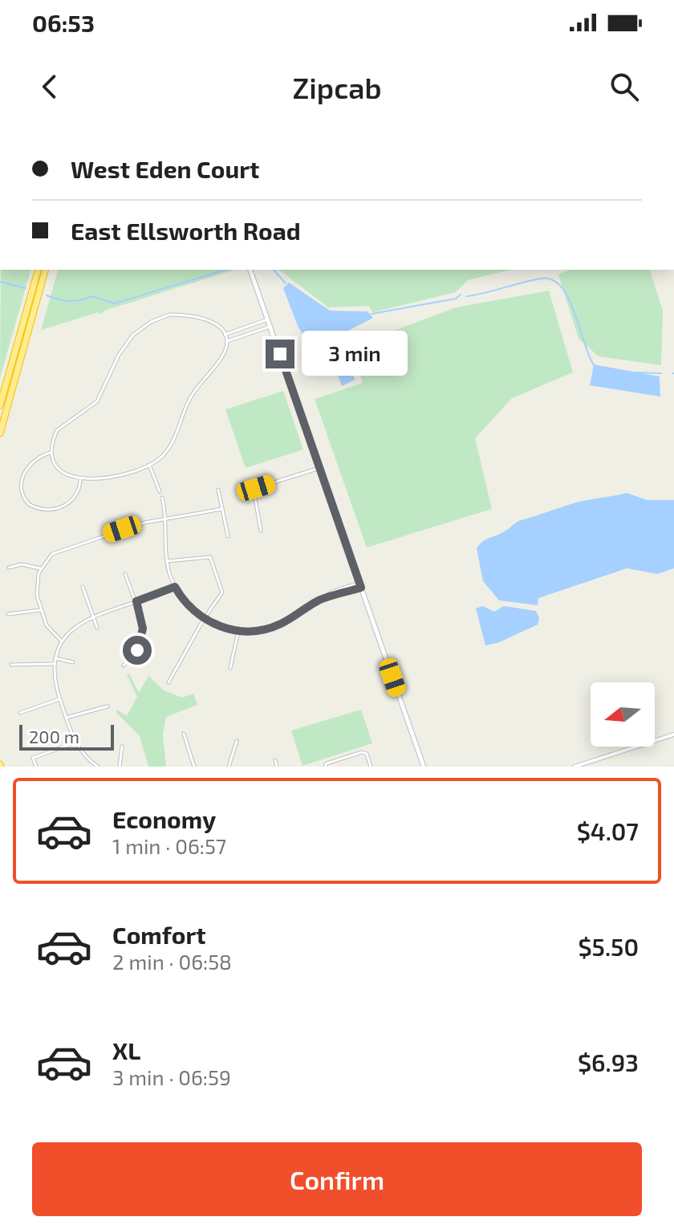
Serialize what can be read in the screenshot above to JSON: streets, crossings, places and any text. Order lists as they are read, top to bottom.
{
  "scale_bar": "200 m",
  "north": "left",
  "page": {
    "status": "06:53",
    "header": "Zipcab",
    "banner": ["West Eden Court", "East Ellsworth Road"],
    "bubble": "3 min",
    "scale": "200 m",
    "list": [
      {
        "name": "Economy",
        "note": "1 min · 06:57",
        "value": "$4.07"
      },
      {
        "name": "Comfort",
        "note": "2 min · 06:58",
        "value": "$5.50"
      },
      {
        "name": "XL",
        "note": "3 min · 06:59",
        "value": "$6.93"
      }
    ],
    "buttons": "Confirm"
  }
}
